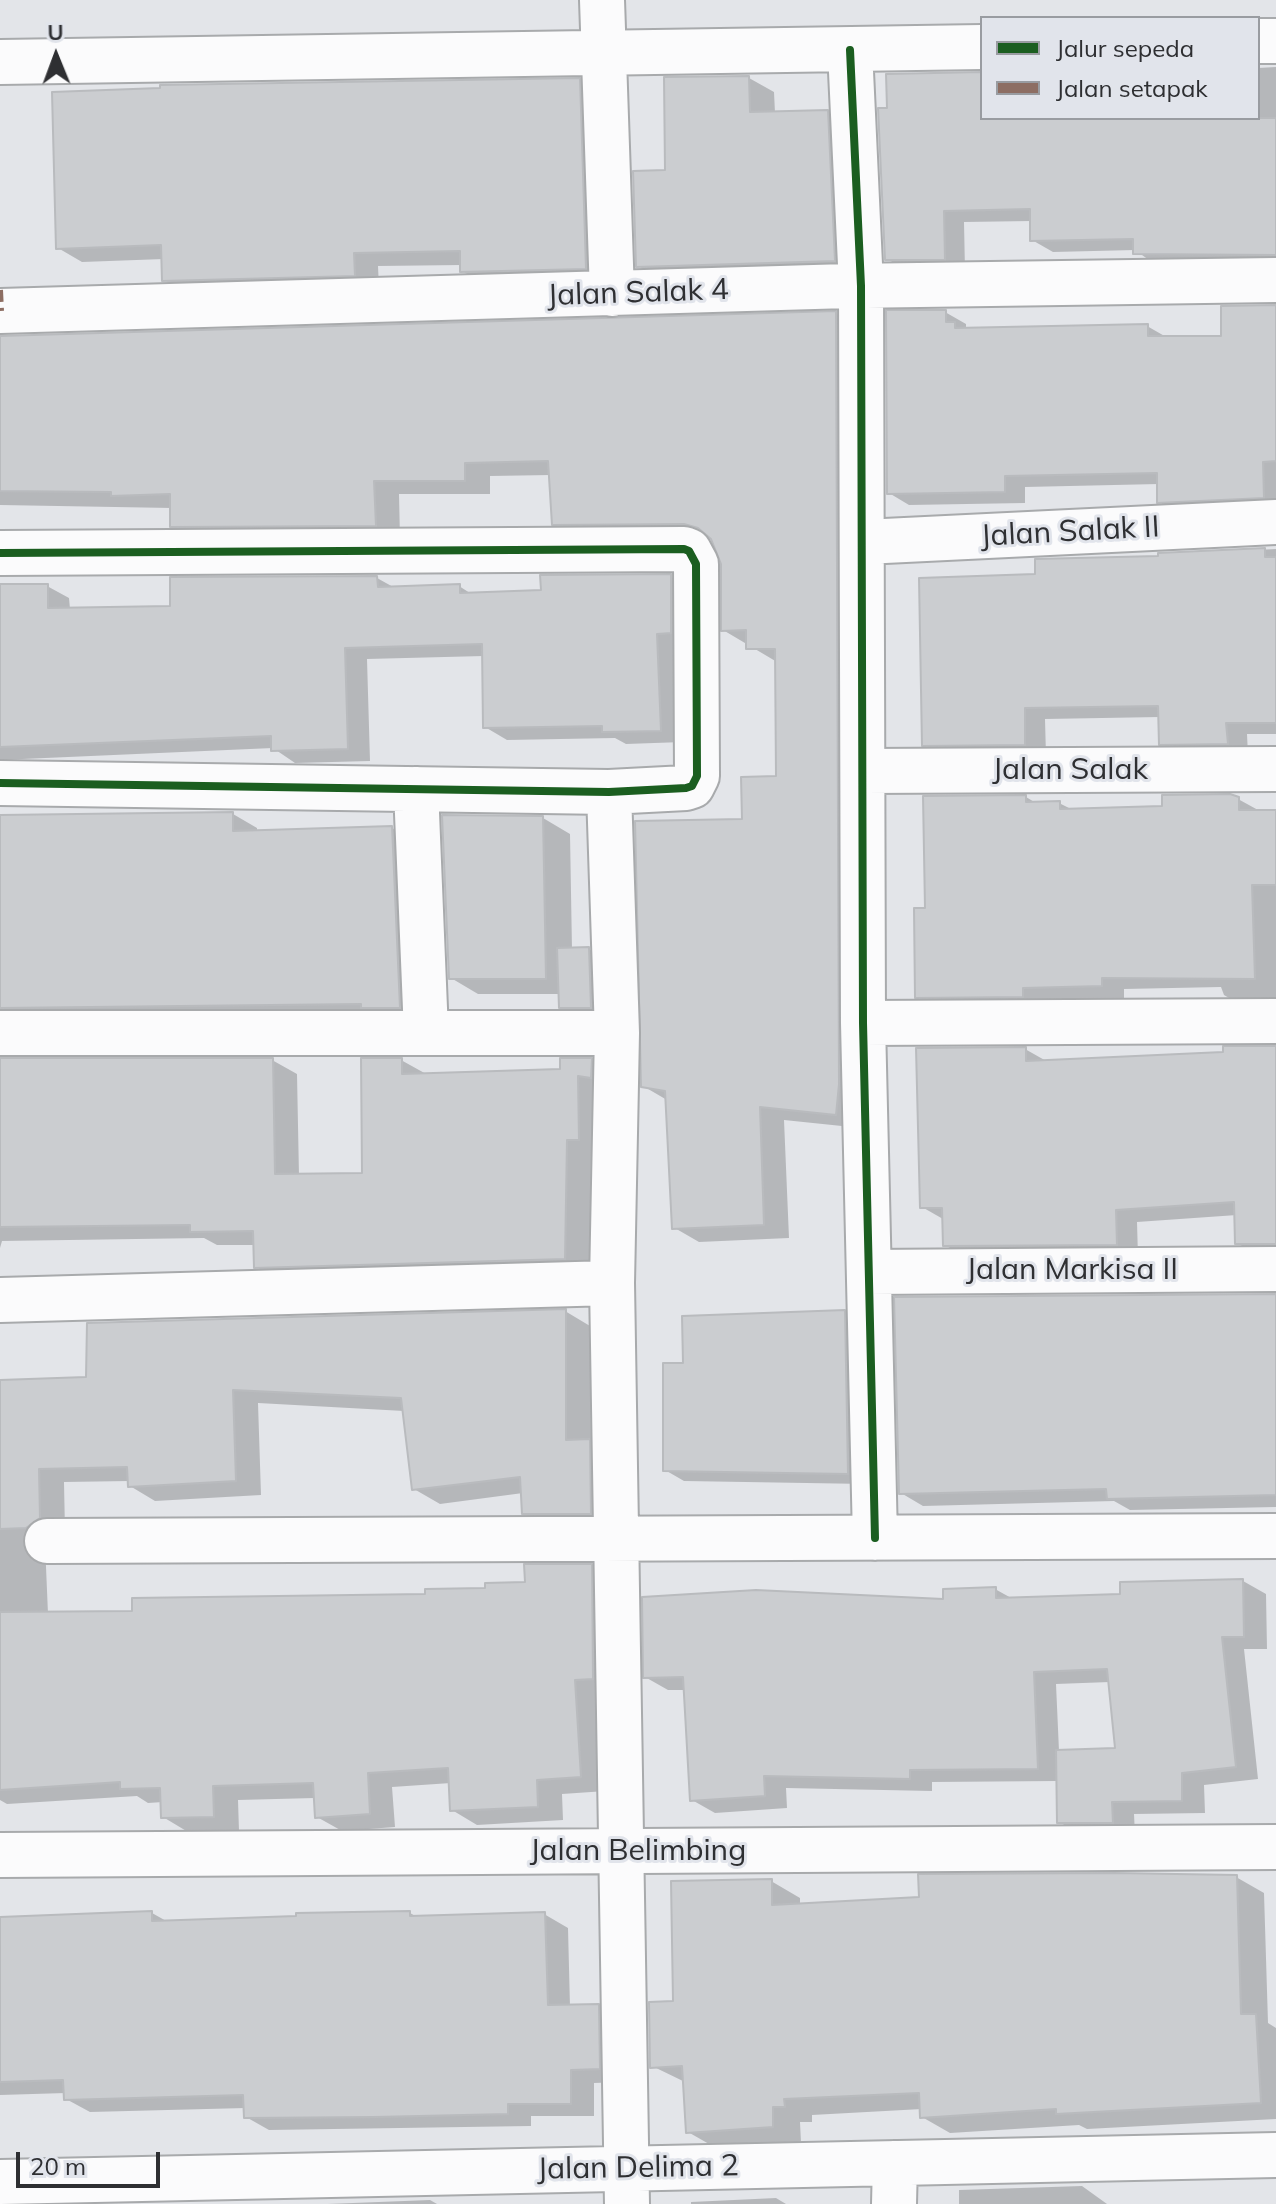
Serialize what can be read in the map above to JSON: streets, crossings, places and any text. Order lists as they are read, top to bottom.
{
  "streets": {
    "street": [
      "Jalan Salak 4",
      "Jalan Salak II",
      "Jalan Salak",
      "Jalan Markisa II",
      "Jalan Belimbing",
      "Jalan Delima 2"
    ]
  },
  "legend": ["Jalur sepeda", "Jalan setapak"],
  "scale_bar": "20 m",
  "north": "top"
}
